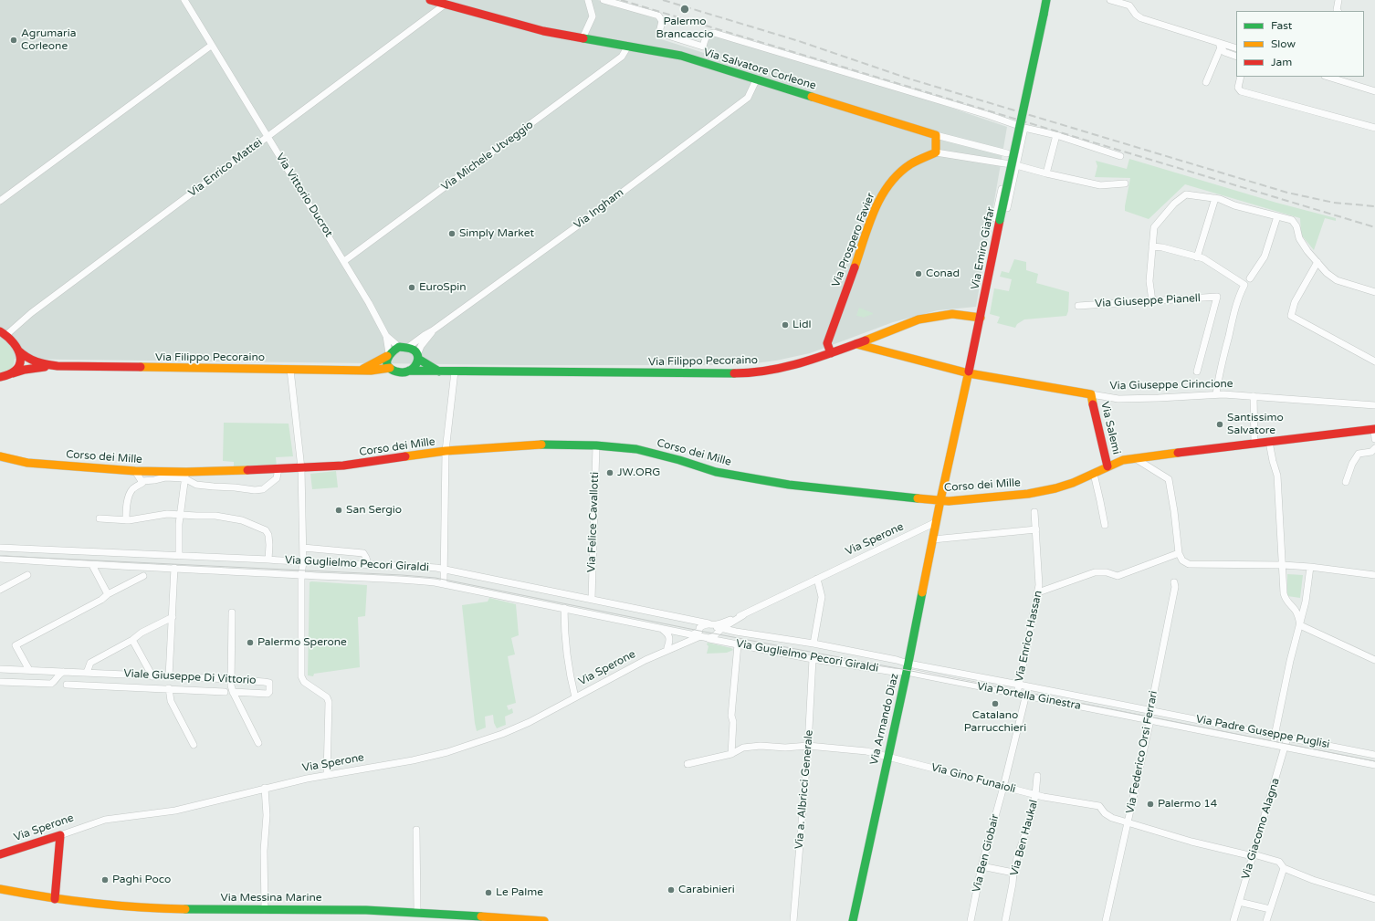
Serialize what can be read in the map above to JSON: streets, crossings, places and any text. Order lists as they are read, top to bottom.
{
  "streets": {
    "street": [
      "Via Salvatore Corleone",
      "Via Michele Utveggio",
      "Via Enrico Mattei",
      "Via Vittorio Ducrot",
      "Via Ingham",
      "Via Prospero Favier",
      "Via Emiro Giafar",
      "Via Giuseppe Pianell",
      "Via Filippo Pecoraino",
      "Via Giuseppe Cirincione",
      "Via Salemi",
      "Corso dei Mille",
      "Via Felice Cavallotti",
      "Via Sperone",
      "Via Guglielmo Pecori Giraldi",
      "Via Enrico Hassan",
      "Viale Giuseppe Di Vittorio",
      "Via Portella Ginestra",
      "Via Armando Diaz",
      "Via Padre Guseppe Puglisi",
      "Via Federico Orsi Ferrari",
      "Via Gino Funaioli",
      "Via a. Albricci Generale",
      "Via Giacomo Alagna",
      "Via Ben Haukal",
      "Via Ben Giobair",
      "Via Messina Marine"
    ]
  },
  "crossings": [
    ["Via Salvatore Corleone", "Via Michele Utveggio"],
    ["Via Salvatore Corleone", "Via Enrico Mattei"],
    ["Via Salvatore Corleone", "Via Ingham"],
    ["Via Michele Utveggio", "Via Vittorio Ducrot"],
    ["Via Enrico Mattei", "Via Vittorio Ducrot"],
    ["Via Prospero Favier", "Via Filippo Pecoraino"],
    ["Via Emiro Giafar", "Via Filippo Pecoraino"],
    ["Via Emiro Giafar", "Via Giuseppe Cirincione"],
    ["Via Emiro Giafar", "Corso dei Mille"],
    ["Via Emiro Giafar", "Via Sperone"],
    ["Via Emiro Giafar", "Via Armando Diaz"],
    ["Via Filippo Pecoraino", "Via Giuseppe Cirincione"],
    ["Via Giuseppe Cirincione", "Via Salemi"],
    ["Via Salemi", "Corso dei Mille"],
    ["Corso dei Mille", "Via Felice Cavallotti"],
    ["Via Felice Cavallotti", "Via Guglielmo Pecori Giraldi"],
    ["Via Sperone", "Via Armando Diaz"],
    ["Via Guglielmo Pecori Giraldi", "Via Portella Ginestra"],
    ["Via Guglielmo Pecori Giraldi", "Via Armando Diaz"],
    ["Via Guglielmo Pecori Giraldi", "Via a. Albricci Generale"],
    ["Via Enrico Hassan", "Via Portella Ginestra"],
    ["Via Portella Ginestra", "Via Armando Diaz"],
    ["Via Portella Ginestra", "Via Padre Guseppe Puglisi"],
    ["Via Portella Ginestra", "Via Federico Orsi Ferrari"],
    ["Via Portella Ginestra", "Via Ben Giobair"],
    ["Via Armando Diaz", "Via Gino Funaioli"],
    ["Via Padre Guseppe Puglisi", "Via Federico Orsi Ferrari"],
    ["Via Padre Guseppe Puglisi", "Via Giacomo Alagna"],
    ["Via Federico Orsi Ferrari", "Via Gino Funaioli"],
    ["Via Gino Funaioli", "Via a. Albricci Generale"],
    ["Via Gino Funaioli", "Via Giacomo Alagna"],
    ["Via Gino Funaioli", "Via Ben Haukal"],
    ["Via Gino Funaioli", "Via Ben Giobair"]
  ],
  "places": [
    "Palermo Brancaccio",
    "Agrumaria Corleone",
    "Simply Market",
    "Conad",
    "EuroSpin",
    "Lidl",
    "Santissimo Salvatore",
    "JW.ORG",
    "San Sergio",
    "Palermo Sperone",
    "Catalano Parrucchieri",
    "Palermo 14",
    "Paghi Poco",
    "Carabinieri",
    "Le Palme"
  ],
  "legend": ["Fast", "Slow", "Jam"]
}
